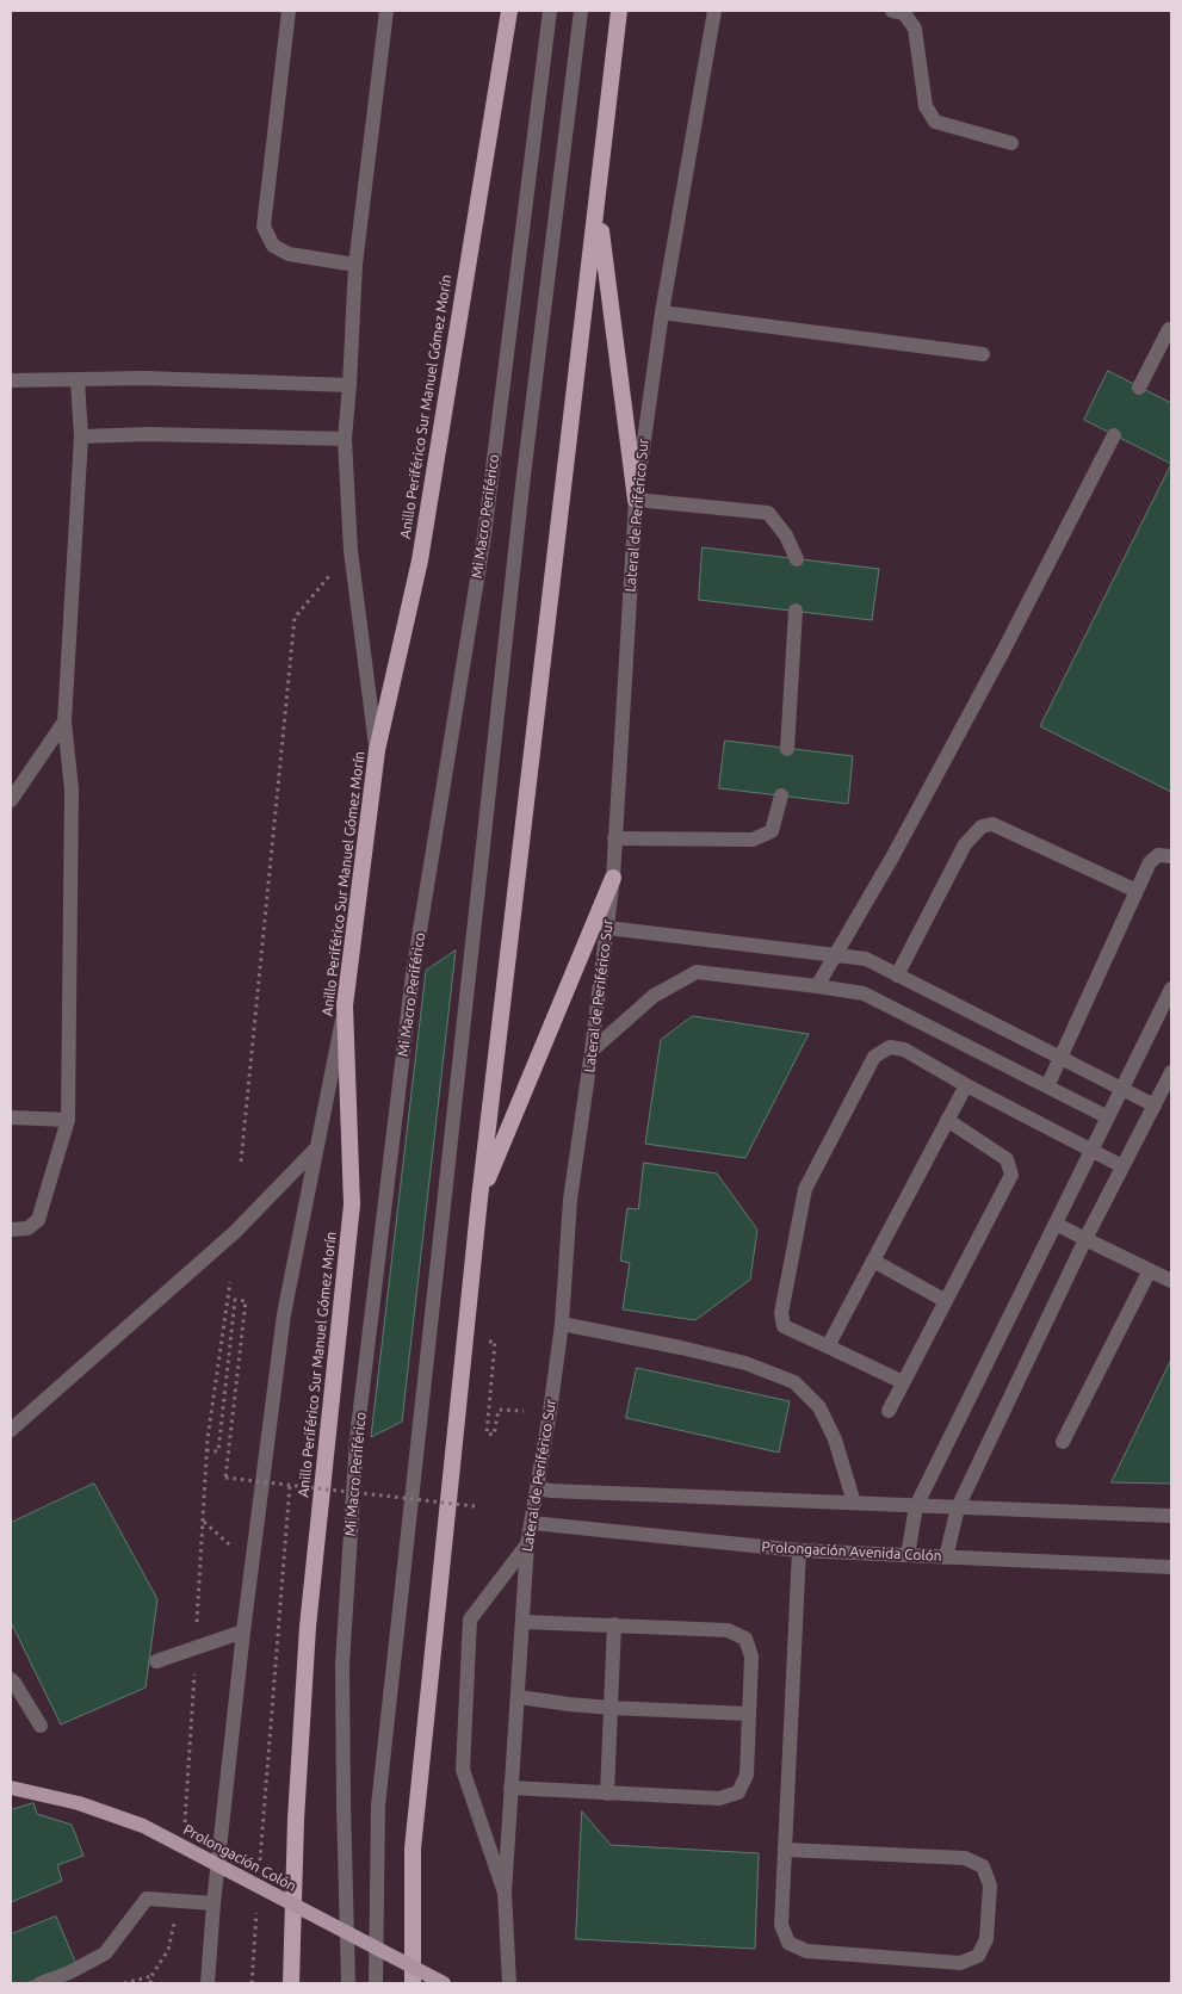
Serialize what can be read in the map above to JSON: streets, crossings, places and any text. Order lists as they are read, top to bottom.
{
  "streets": {
    "highway": ["Anillo Periférico Sur Manuel Gómez Morín"],
    "main road": ["Prolongación Colón"],
    "street": ["Lateral de Periférico Sur", "Mi Macro Periférico", "Prolongación Avenida Colón"]
  },
  "crossings": [
    ["Lateral de Periférico Sur", "Prolongación Avenida Colón"]
  ]
}
